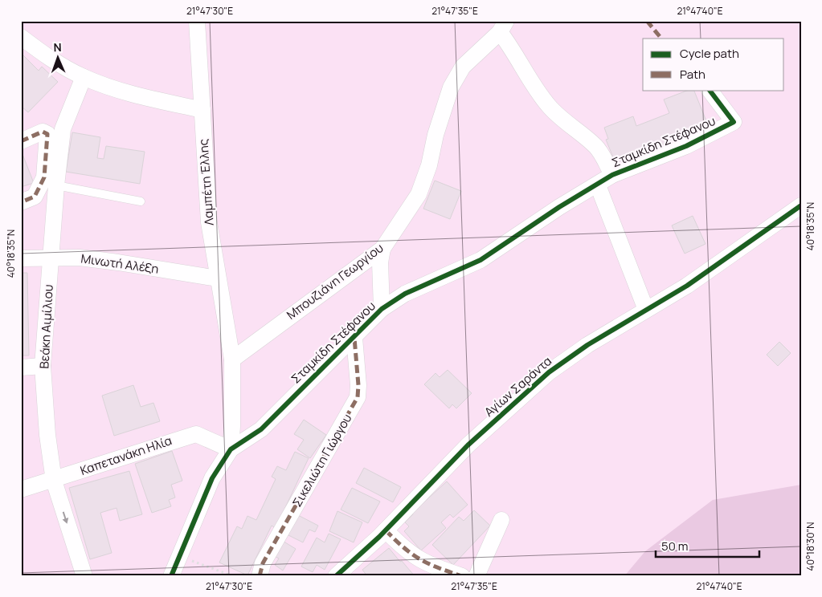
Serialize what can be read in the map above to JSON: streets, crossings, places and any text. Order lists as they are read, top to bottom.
{
  "streets": {
    "street": [
      "Σταμκίδη Στέφανου",
      "Λαμπέτη Έλλης",
      "Μινωτή Αλέξη",
      "Μπουζιάνη Γεωργίου",
      "Βεάκη Αιμίλιου",
      "Αγίων Σαράντα",
      "Καπετανάκη Ηλία",
      "Σικελιώτη Γιώργου"
    ]
  },
  "crossings": [
    ["Σταμκίδη Στέφανου", "Λαμπέτη Έλλης"],
    ["Σταμκίδη Στέφανου", "Καπετανάκη Ηλία"],
    ["Σταμκίδη Στέφανου", "Σικελιώτη Γιώργου"],
    ["Λαμπέτη Έλλης", "Μινωτή Αλέξη"],
    ["Λαμπέτη Έλλης", "Μπουζιάνη Γεωργίου"],
    ["Λαμπέτη Έλλης", "Καπετανάκη Ηλία"],
    ["Μινωτή Αλέξη", "Βεάκη Αιμίλιου"],
    ["Βεάκη Αιμίλιου", "Καπετανάκη Ηλία"]
  ],
  "legend": ["Cycle path", "Path"],
  "scale_bar": "50 m",
  "north": "top",
  "coordinates": [
    "21°47'30\"E",
    "21°47'35\"E",
    "21°47'40\"E",
    "40°18'35\"N",
    "40°18'30\"N"
  ]
}
